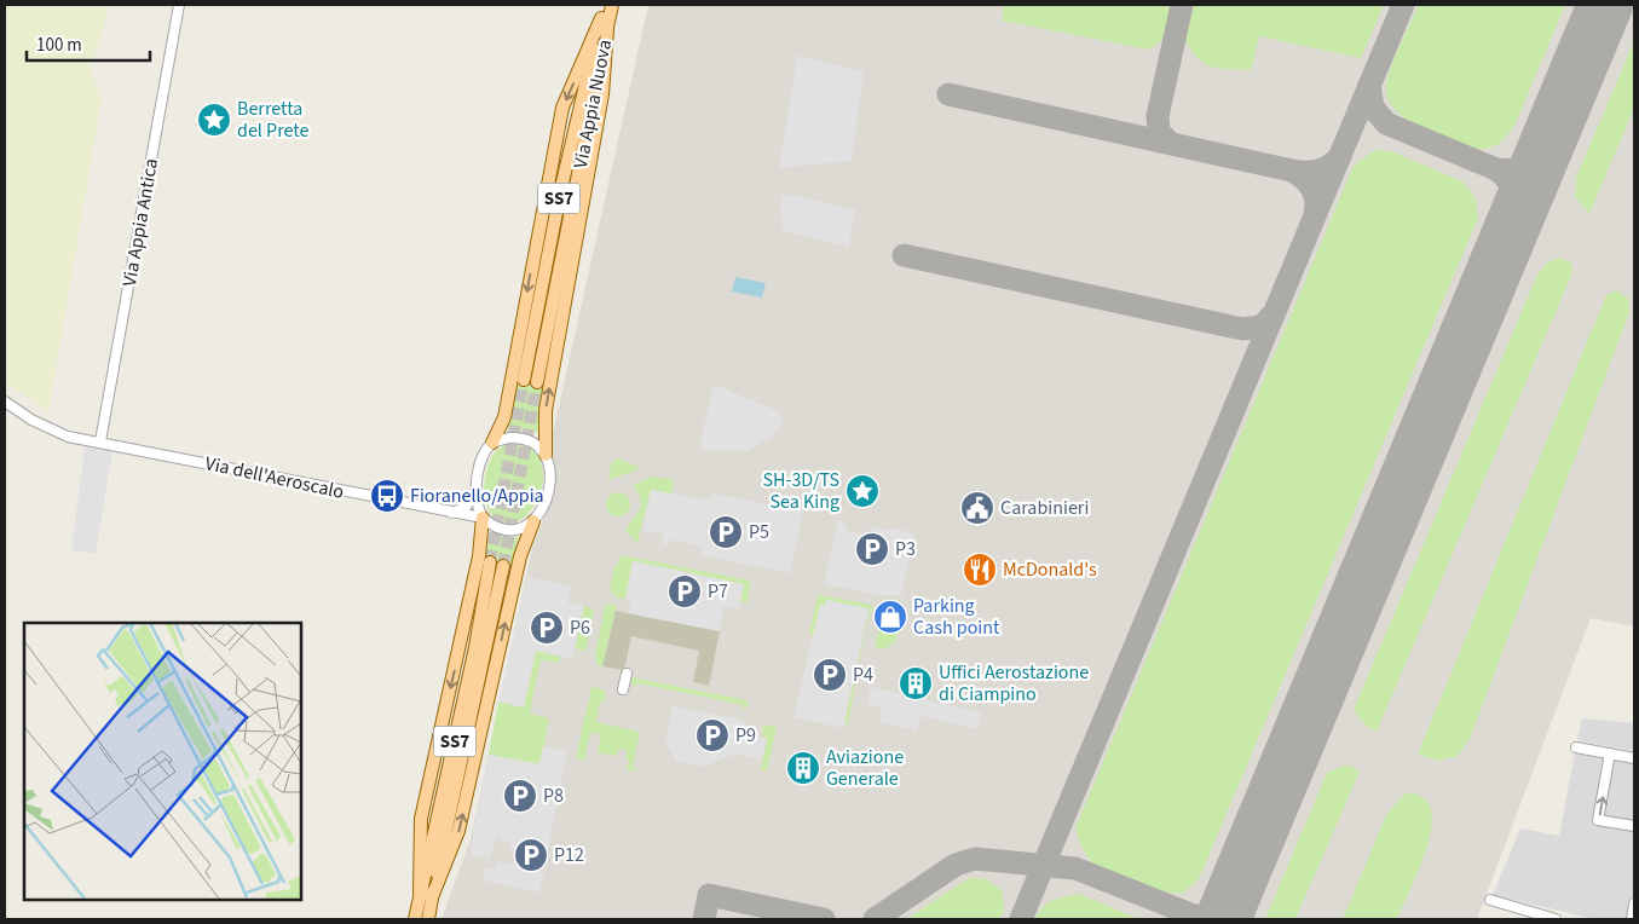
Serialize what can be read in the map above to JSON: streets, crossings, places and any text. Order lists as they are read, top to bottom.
{
  "streets": {
    "main road": ["Via Appia Nuova", "SS7"],
    "street": ["Via Appia Antica", "Via dell'Aeroscalo"]
  },
  "crossings": [
    ["Via Appia Antica", "Via dell'Aeroscalo"]
  ],
  "places": {
    "place": ["Berretta del Prete", "SH-3D/TS Sea King"],
    "bus stop": ["Fioranello/Appia"],
    "public building": ["Carabinieri"],
    "parking": [
      "P5",
      "P3",
      "P7",
      "P6",
      "P4",
      "P9",
      "P8",
      "P12"
    ],
    "restaurant": ["McDonald's"],
    "shop": ["Parking Cash point"],
    "building": ["Uffici Aerostazione di Ciampino", "Aviazione Generale"]
  },
  "scale_bar": "100 m"
}
